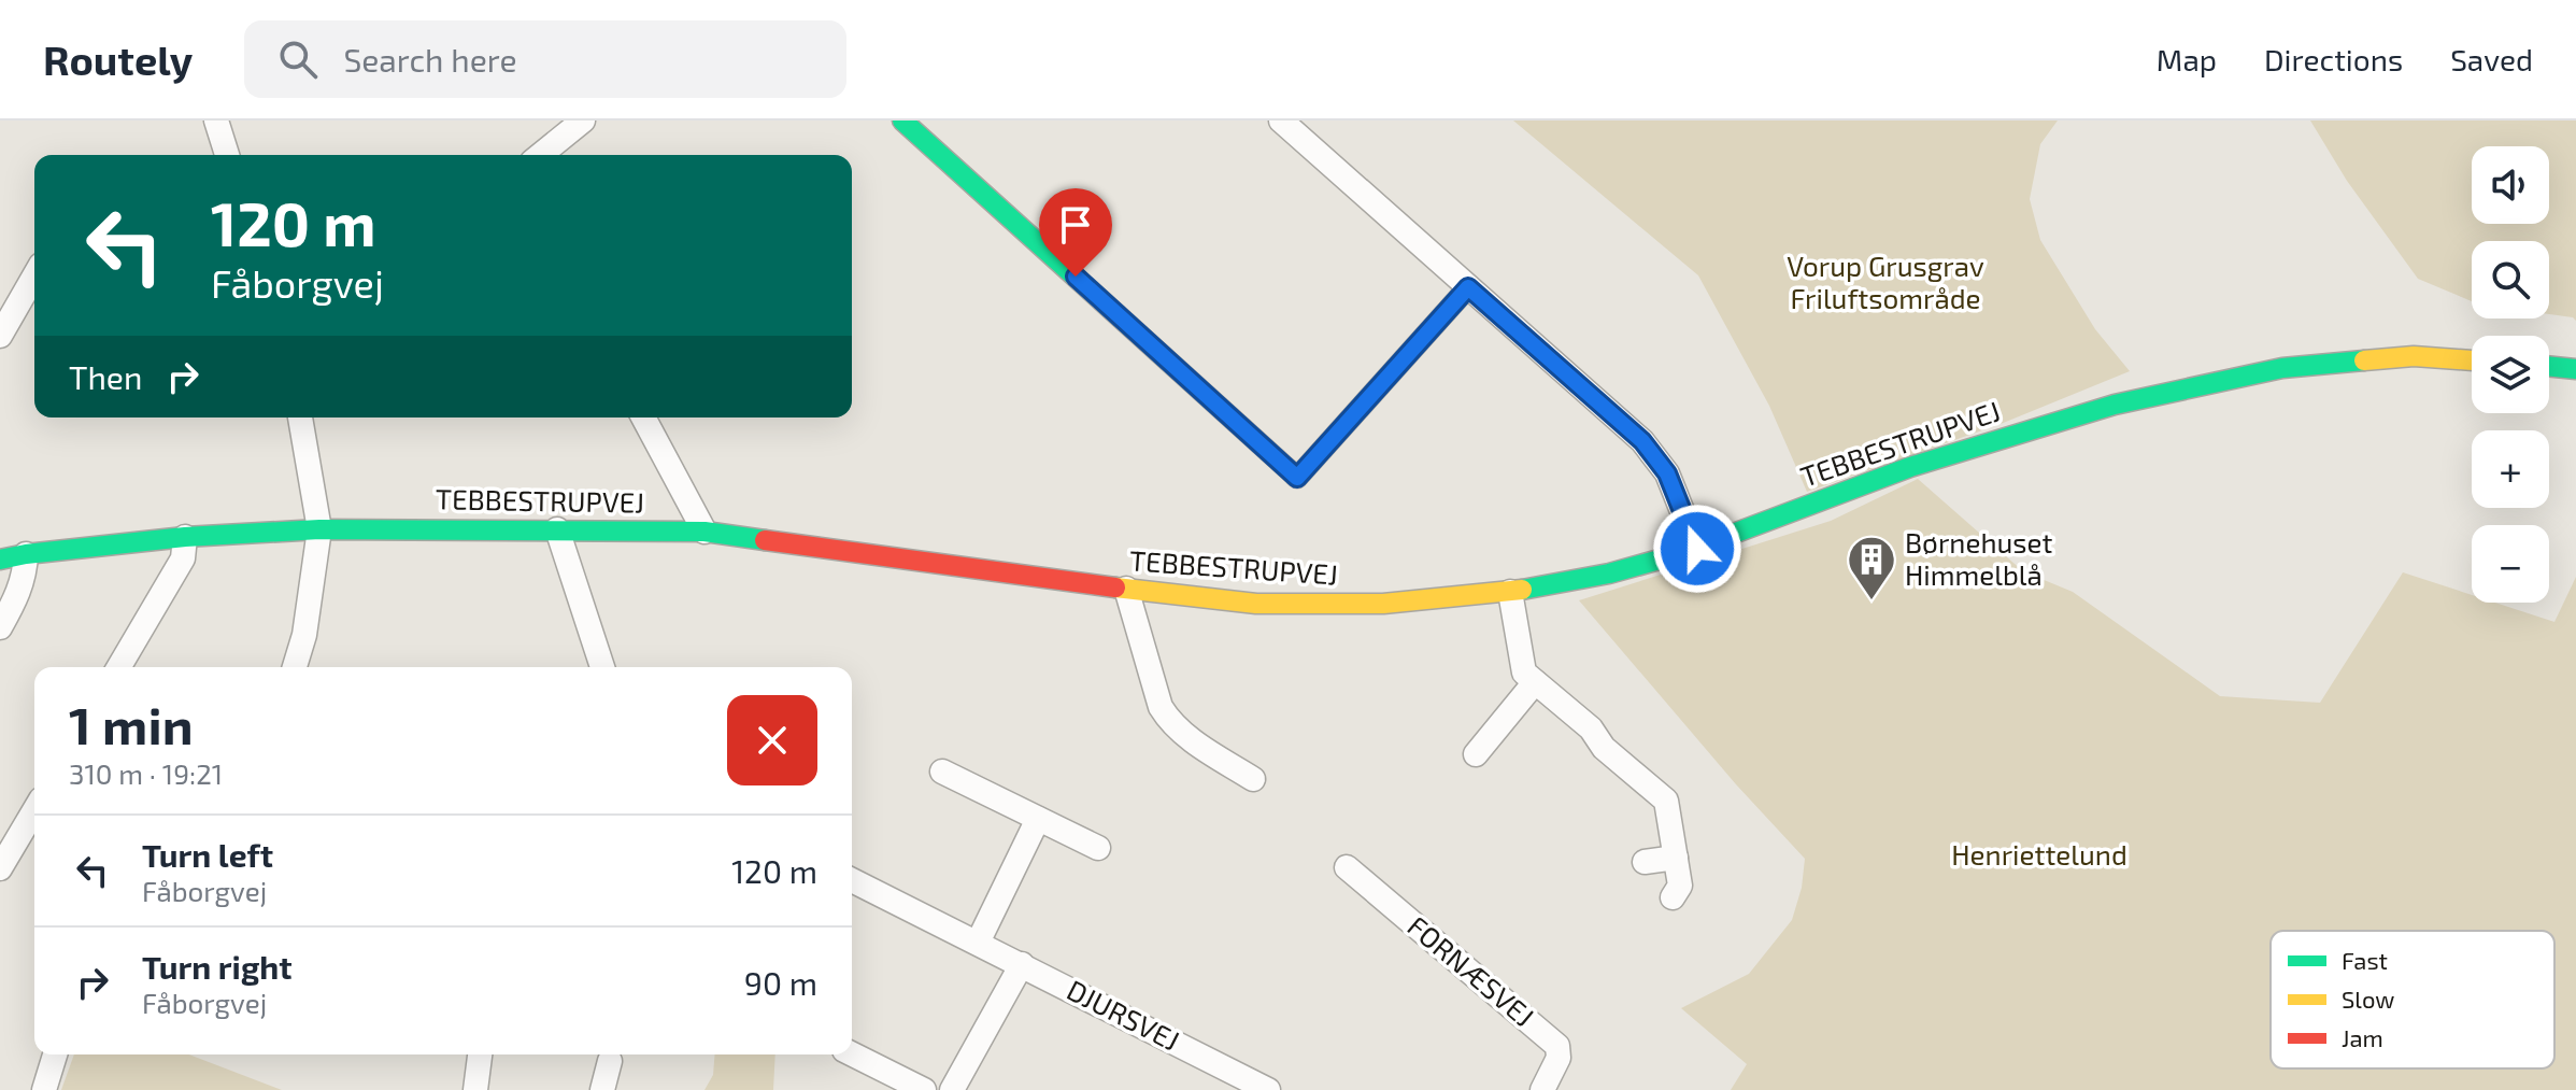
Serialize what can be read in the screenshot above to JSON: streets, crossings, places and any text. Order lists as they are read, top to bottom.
{
  "streets": {
    "street": ["TEBBESTRUPVEJ", "FORNÆSVEJ", "DJURSVEJ"]
  },
  "parks": ["Vorup Grusgrav Friluftsområde", "Henriettelund"],
  "places": {
    "building": ["Børnehuset Himmelblå"]
  },
  "legend": ["Fast", "Slow", "Jam"],
  "page": {
    "header": "Routely",
    "search": "Search here",
    "nav": ["Map", "Directions", "Saved"],
    "map_buttons": ["+", "−"],
    "turn": ["120 m", "Fåborgvej"],
    "then": "Then",
    "heading": ["1 min", "310 m · 19:21"],
    "list": [
      {
        "name": "Turn left",
        "note": "Fåborgvej",
        "value": "120 m"
      },
      {
        "name": "Turn right",
        "note": "Fåborgvej",
        "value": "90 m"
      }
    ]
  }
}
